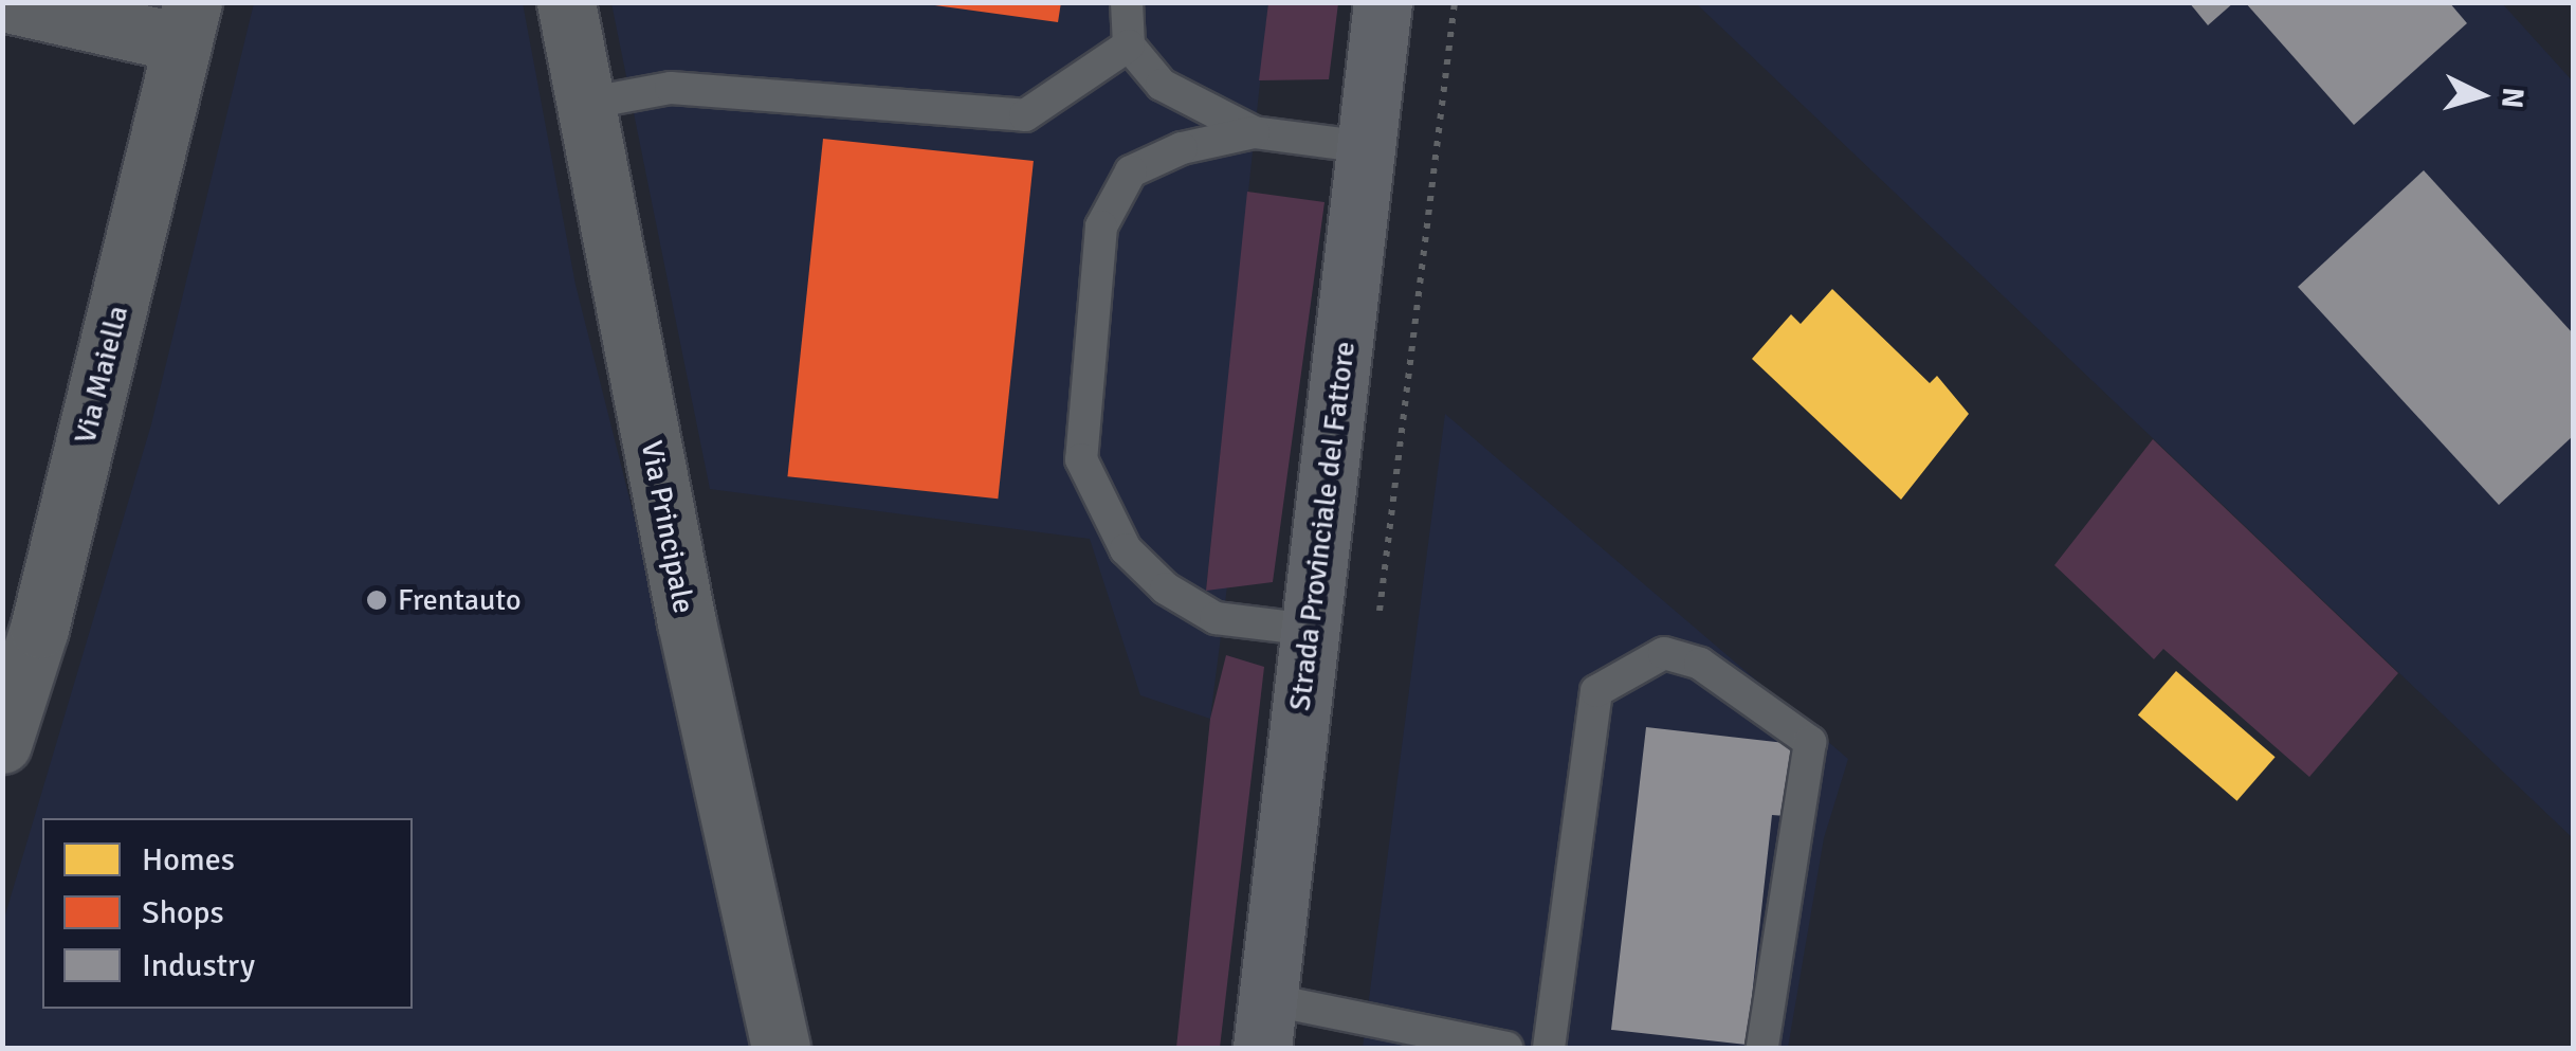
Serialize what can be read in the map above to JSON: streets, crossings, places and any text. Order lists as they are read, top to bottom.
{
  "streets": {
    "main road": ["Strada Provinciale del Fattore"],
    "street": ["Via Maiella", "Via Principale"]
  },
  "places": ["Frentauto"],
  "legend": ["Homes", "Shops", "Industry"],
  "north": "right"
}
